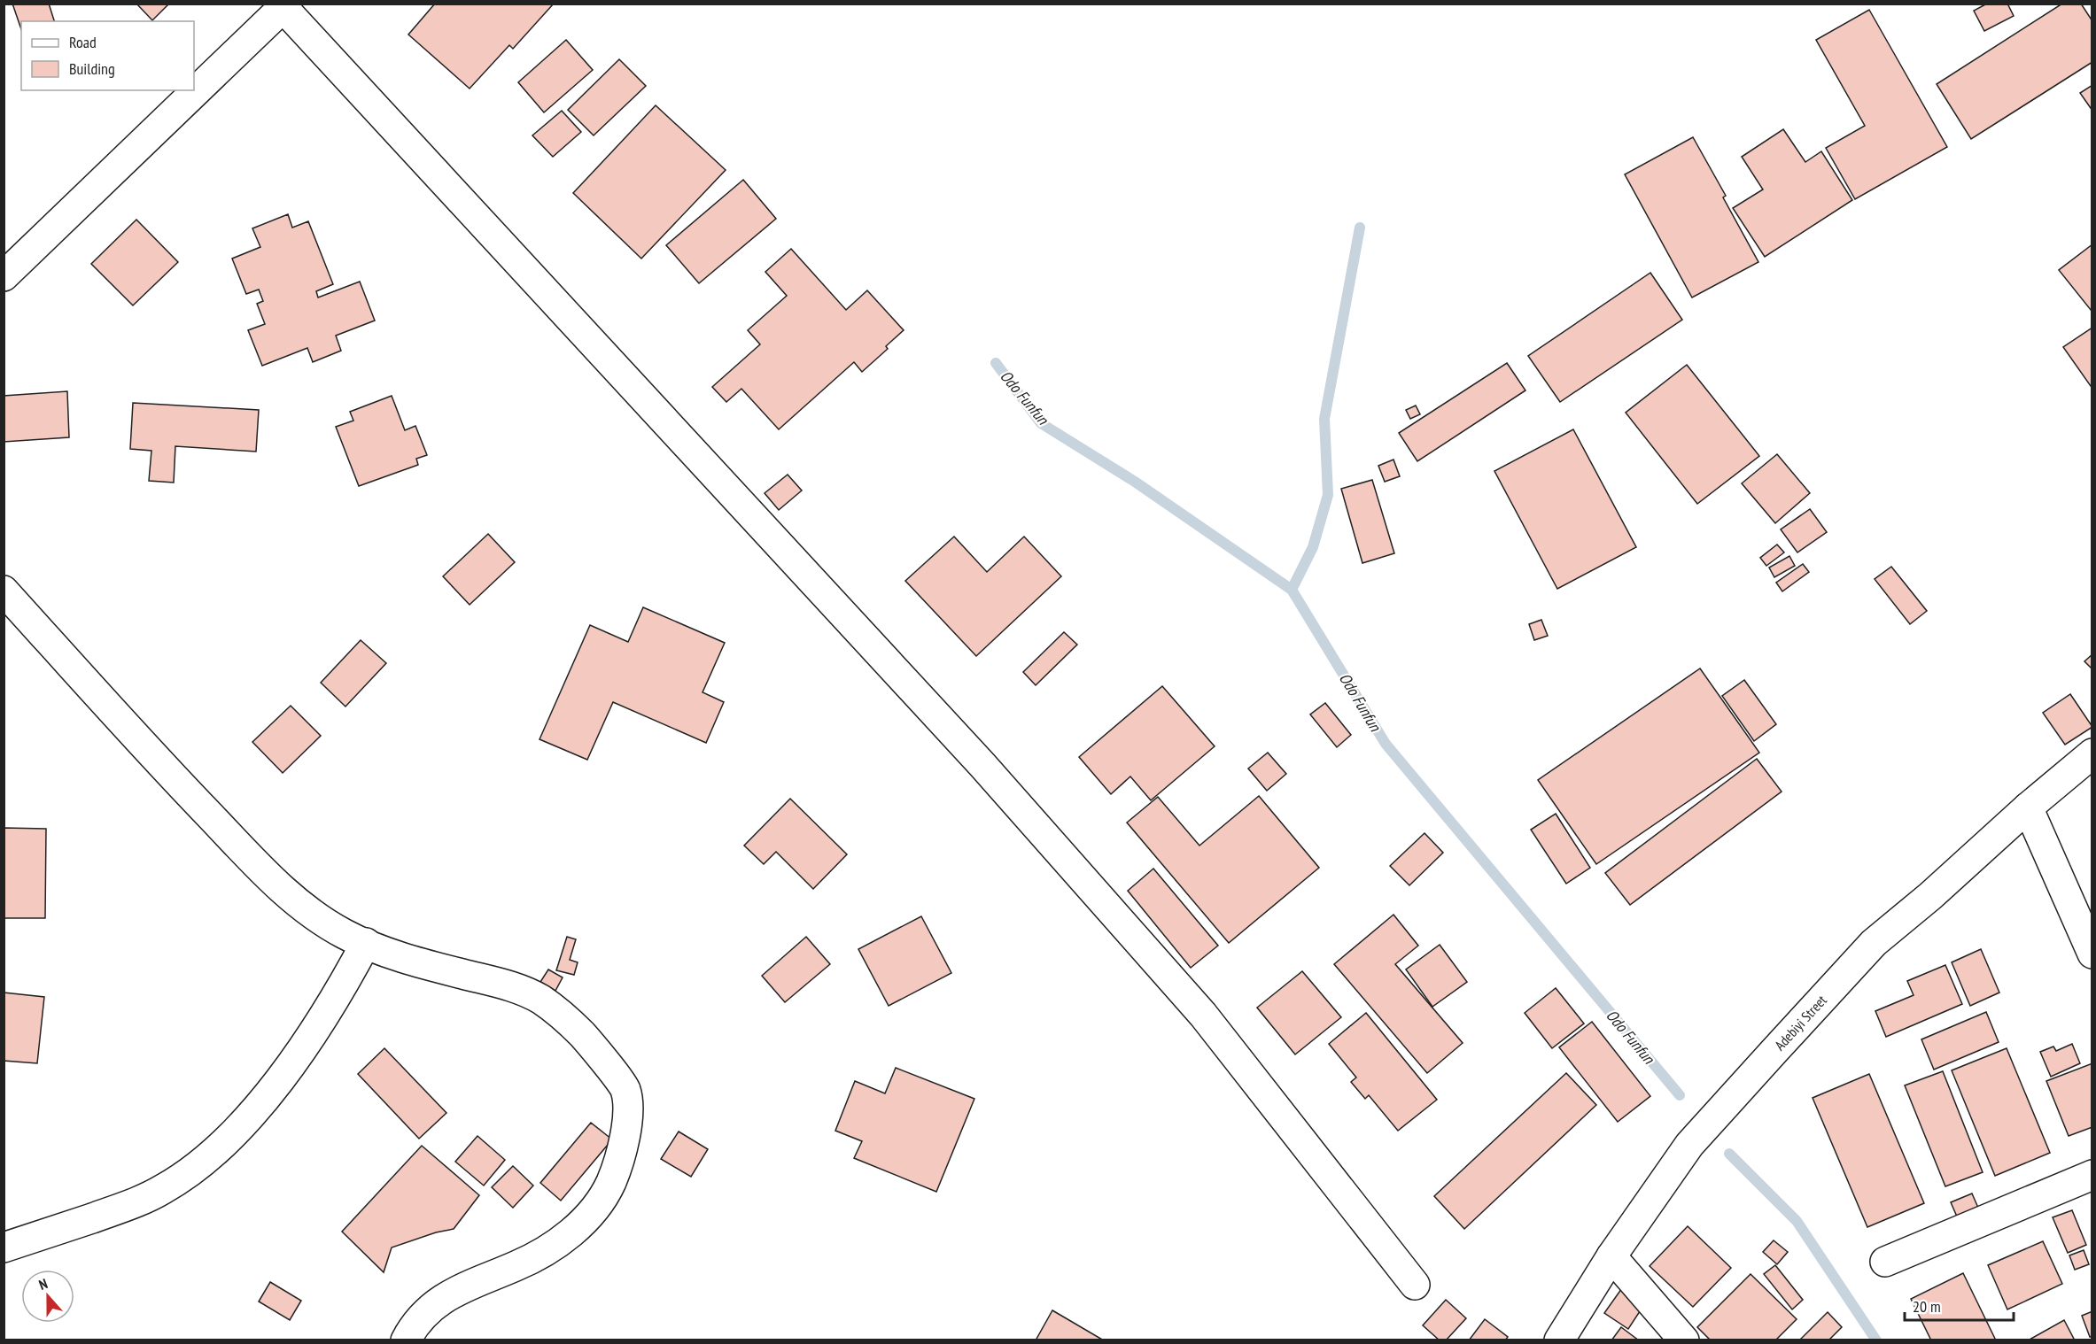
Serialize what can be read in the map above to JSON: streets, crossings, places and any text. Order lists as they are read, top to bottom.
{
  "streets": {
    "street": ["Adebiyi Street"]
  },
  "water": ["Odo Funfun"],
  "legend": ["Road", "Building"],
  "scale_bar": "20 m",
  "north": "top"
}
